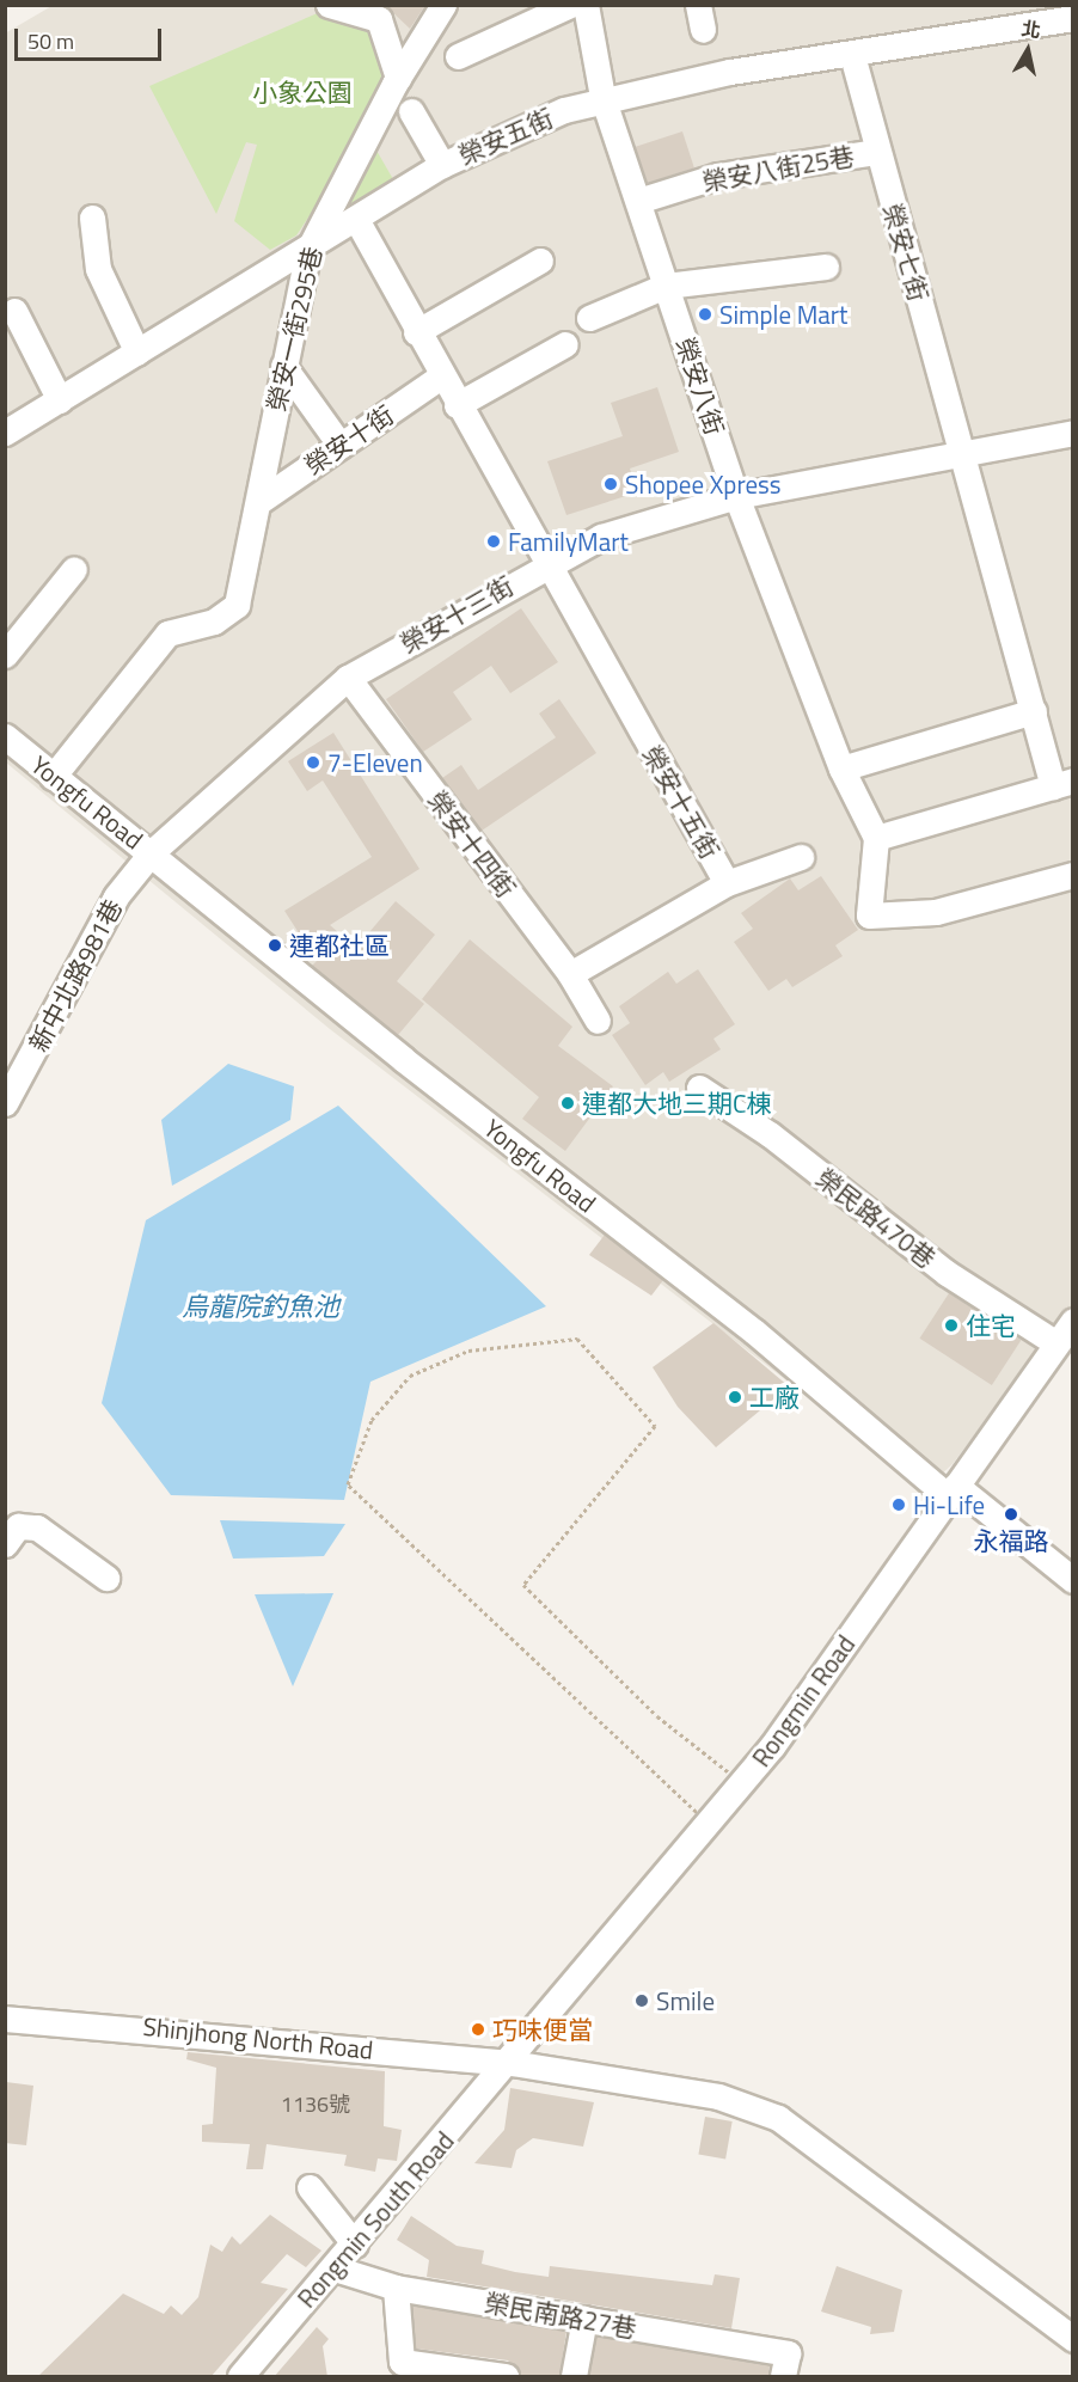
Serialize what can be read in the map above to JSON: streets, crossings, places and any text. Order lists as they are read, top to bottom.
{
  "streets": {
    "street": [
      "榮安五街",
      "榮安八街25巷",
      "榮安七街",
      "榮安一街295巷",
      "榮安八街",
      "榮安十街",
      "榮安十三街",
      "Yongfu Road",
      "榮安十五街",
      "榮安十四街",
      "新中北路981巷",
      "榮民路470巷",
      "Rongmin Road",
      "Shinjhong North Road",
      "Rongmin South Road",
      "榮民南路27巷"
    ]
  },
  "crossings": [
    ["榮安五街", "榮安七街"],
    ["榮安五街", "榮安一街295巷"],
    ["榮安五街", "榮安八街"],
    ["榮安五街", "榮安十五街"],
    ["榮安八街25巷", "榮安七街"],
    ["榮安八街25巷", "榮安八街"],
    ["榮安七街", "榮安十三街"],
    ["榮安一街295巷", "榮安十街"],
    ["榮安一街295巷", "Yongfu Road"],
    ["榮安八街", "榮安十三街"],
    ["榮安十街", "榮安十五街"],
    ["榮安十三街", "Yongfu Road"],
    ["榮安十三街", "榮安十五街"],
    ["榮安十三街", "榮安十四街"],
    ["榮安十三街", "新中北路981巷"],
    ["Yongfu Road", "新中北路981巷"],
    ["Yongfu Road", "Rongmin Road"],
    ["榮安十五街", "榮安十四街"],
    ["榮民路470巷", "Rongmin Road"],
    ["Rongmin Road", "Shinjhong North Road"],
    ["Rongmin Road", "Rongmin South Road"],
    ["Shinjhong North Road", "Rongmin South Road"],
    ["Rongmin South Road", "榮民南路27巷"]
  ],
  "water": ["烏龍院釣魚池"],
  "parks": ["小象公園"],
  "places": [
    "Simple Mart",
    "Shopee Xpress",
    "FamilyMart",
    "7-Eleven",
    "連都社區",
    "連都大地三期C棟",
    "住宅",
    "工廠",
    "Hi-Life",
    "永福路",
    "Smile",
    "巧味便當"
  ],
  "house_numbers": ["1136號"],
  "scale_bar": "50 m",
  "north": "top"
}
